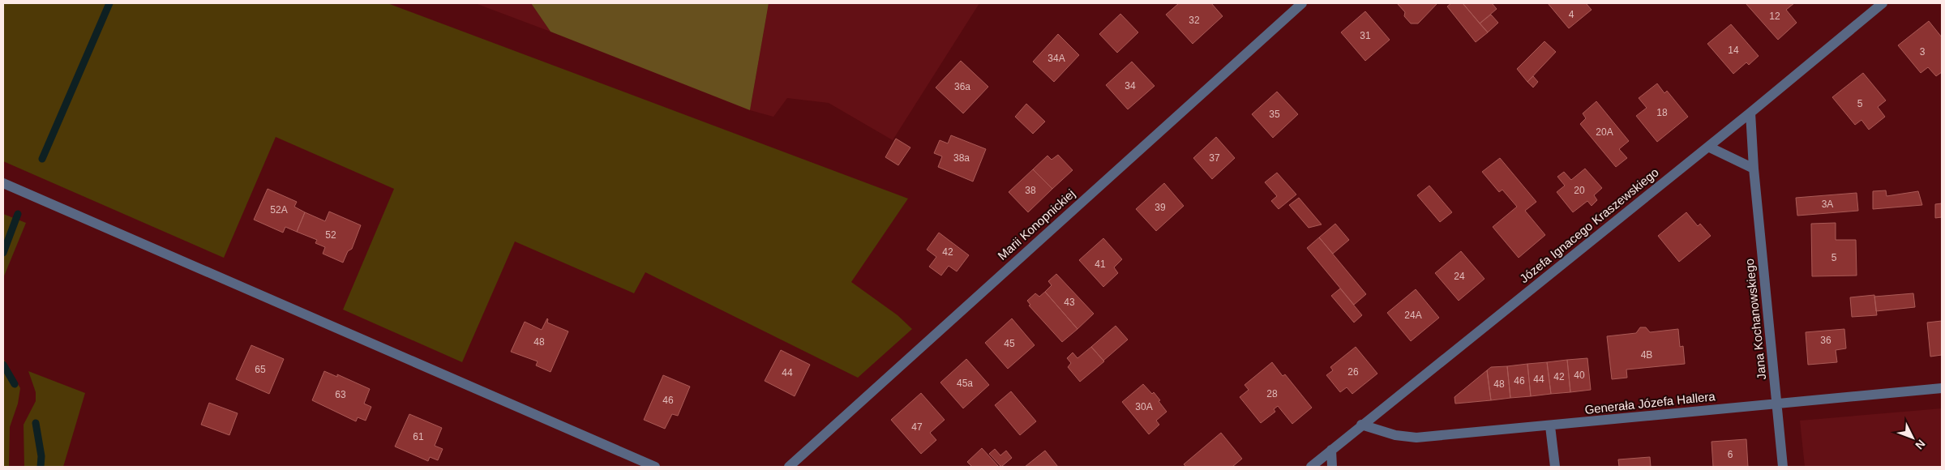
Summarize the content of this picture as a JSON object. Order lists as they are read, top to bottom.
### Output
{
  "streets": {
    "street": [
      "Marii Konopnickiej",
      "Józefa Ignacego Kraszewskiego",
      "Jana Kochanowskiego",
      "Generała Józefa Hallera"
    ]
  },
  "crossings": [
    ["Józefa Ignacego Kraszewskiego", "Jana Kochanowskiego"],
    ["Józefa Ignacego Kraszewskiego", "Generała Józefa Hallera"],
    ["Jana Kochanowskiego", "Generała Józefa Hallera"]
  ],
  "house_numbers": [
    "4",
    "12",
    "32",
    "31",
    "14",
    "3",
    "34A",
    "34",
    "36a",
    "5",
    "18",
    "35",
    "20A",
    "38a",
    "37",
    "38",
    "20",
    "3A",
    "39",
    "52A",
    "52",
    "42",
    "5",
    "41",
    "24",
    "43",
    "24A",
    "36",
    "48",
    "45",
    "4B",
    "65",
    "26",
    "44",
    "40",
    "42",
    "44",
    "46",
    "45a",
    "48",
    "28",
    "63",
    "46",
    "30A",
    "47",
    "61",
    "6"
  ],
  "north": "bottom right"
}
